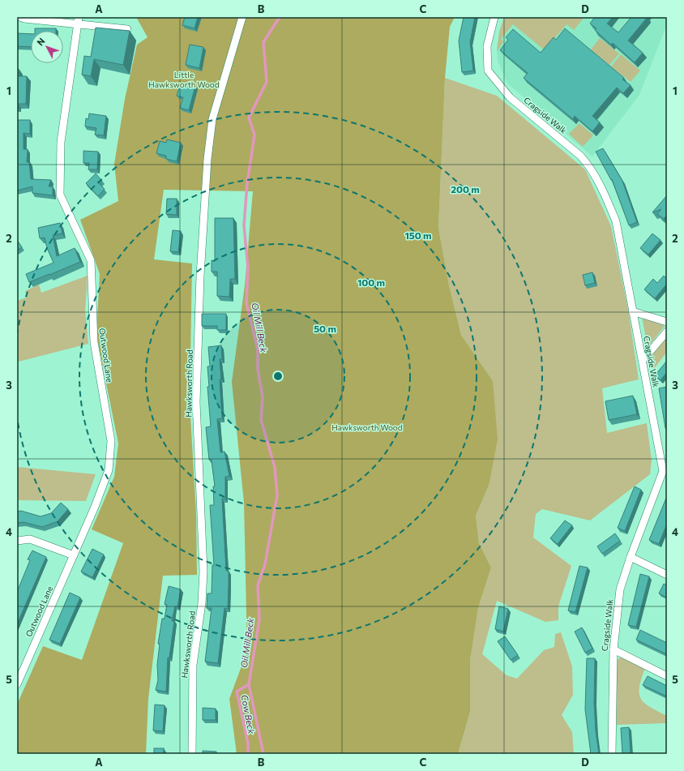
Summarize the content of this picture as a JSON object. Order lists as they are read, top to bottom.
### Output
{
  "streets": {
    "street": ["Cragside Walk", "Outwood Lane", "Hawksworth Road"]
  },
  "water": ["Oil Mill Beck", "Cow Beck"],
  "parks": ["Little Hawksworth Wood", "Hawksworth Wood"],
  "north": "top left",
  "grid": {
    "columns": [
      "A",
      "B",
      "C",
      "D"
    ],
    "rows": [
      "1",
      "2",
      "3",
      "4",
      "5"
    ]
  },
  "rings": [
    "200 m",
    "150 m",
    "100 m",
    "50 m"
  ]
}
